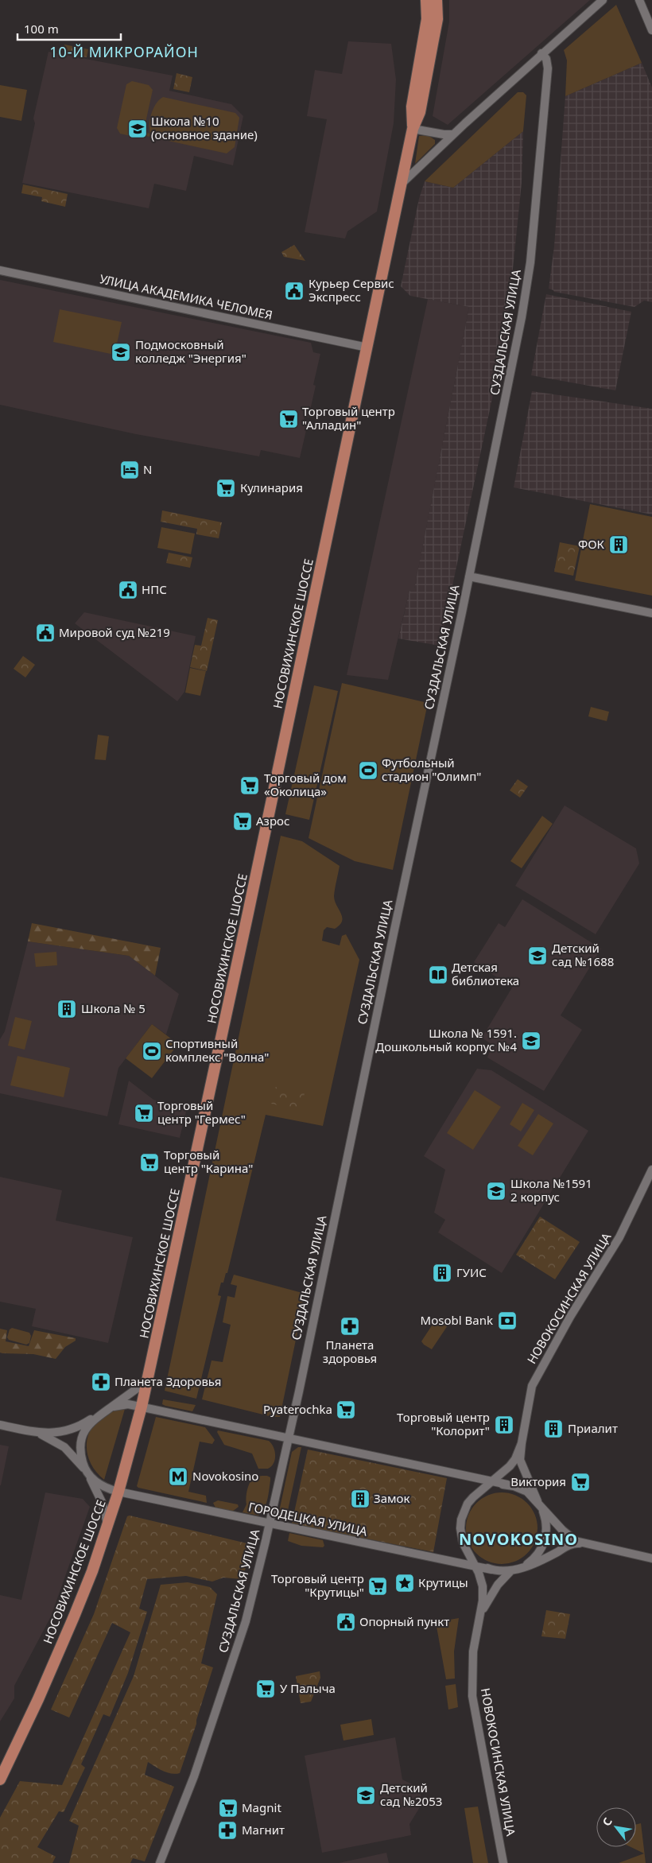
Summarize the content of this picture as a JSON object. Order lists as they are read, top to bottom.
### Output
{
  "streets": {
    "main road": ["НОСОВИХИНСКОЕ ШОССЕ"],
    "street": [
      "УЛИЦА АКАДЕМИКА ЧЕЛОМЕЯ",
      "СУЗДАЛЬСКАЯ УЛИЦА",
      "НОВОКОСИНСКАЯ УЛИЦА",
      "ГОРОДЕЦКАЯ УЛИЦА"
    ]
  },
  "crossings": [
    ["УЛИЦА АКАДЕМИКА ЧЕЛОМЕЯ", "НОСОВИХИНСКОЕ ШОССЕ"],
    ["СУЗДАЛЬСКАЯ УЛИЦА", "ГОРОДЕЦКАЯ УЛИЦА"],
    ["НОСОВИХИНСКОЕ ШОССЕ", "ГОРОДЕЦКАЯ УЛИЦА"],
    ["НОВОКОСИНСКАЯ УЛИЦА", "ГОРОДЕЦКАЯ УЛИЦА"]
  ],
  "districts": ["10-Й МИКРОРАЙОН", "NOVOKOSINO"],
  "places": {
    "school or university": [
      "Школа №10 (основное здание)",
      "Подмосковный колледж \"Энергия\"",
      "Детский сад №1688",
      "Школа № 1591. Дошкольный корпус №4",
      "Школа №1591 2 корпус",
      "Детский сад №2053"
    ],
    "public building": [
      "Курьер Сервис Экспресс",
      "НПС",
      "Мировой суд №219",
      "Опорный пункт"
    ],
    "supermarket": [
      "Торговый центр \"Алладин\"",
      "Кулинария",
      "Торговый дом «Околица»",
      "Азрос",
      "Торговый центр \"Гермес\"",
      "Торговый центр \"Карина\"",
      "Pyaterochka",
      "Виктория",
      "Торговый центр \"Крутицы\"",
      "У Палыча",
      "Magnit"
    ],
    "hotel": ["N"],
    "building": [
      "ФОК",
      "Школа № 5",
      "ГУИС",
      "Торговый центр \"Колорит\"",
      "Приалит",
      "Замок"
    ],
    "sports": ["Футбольный стадион \"Олимп\"", "Спортивный комплекс \"Волна\""],
    "library": ["Детская библиотека"],
    "bank": ["Mosobl Bank"],
    "pharmacy": ["Планета здоровья", "Планета Здоровья", "Магнит"],
    "metro station": ["Novokosino"],
    "place": ["Крутицы"]
  },
  "scale_bar": "100 m",
  "north": "top left"
}
